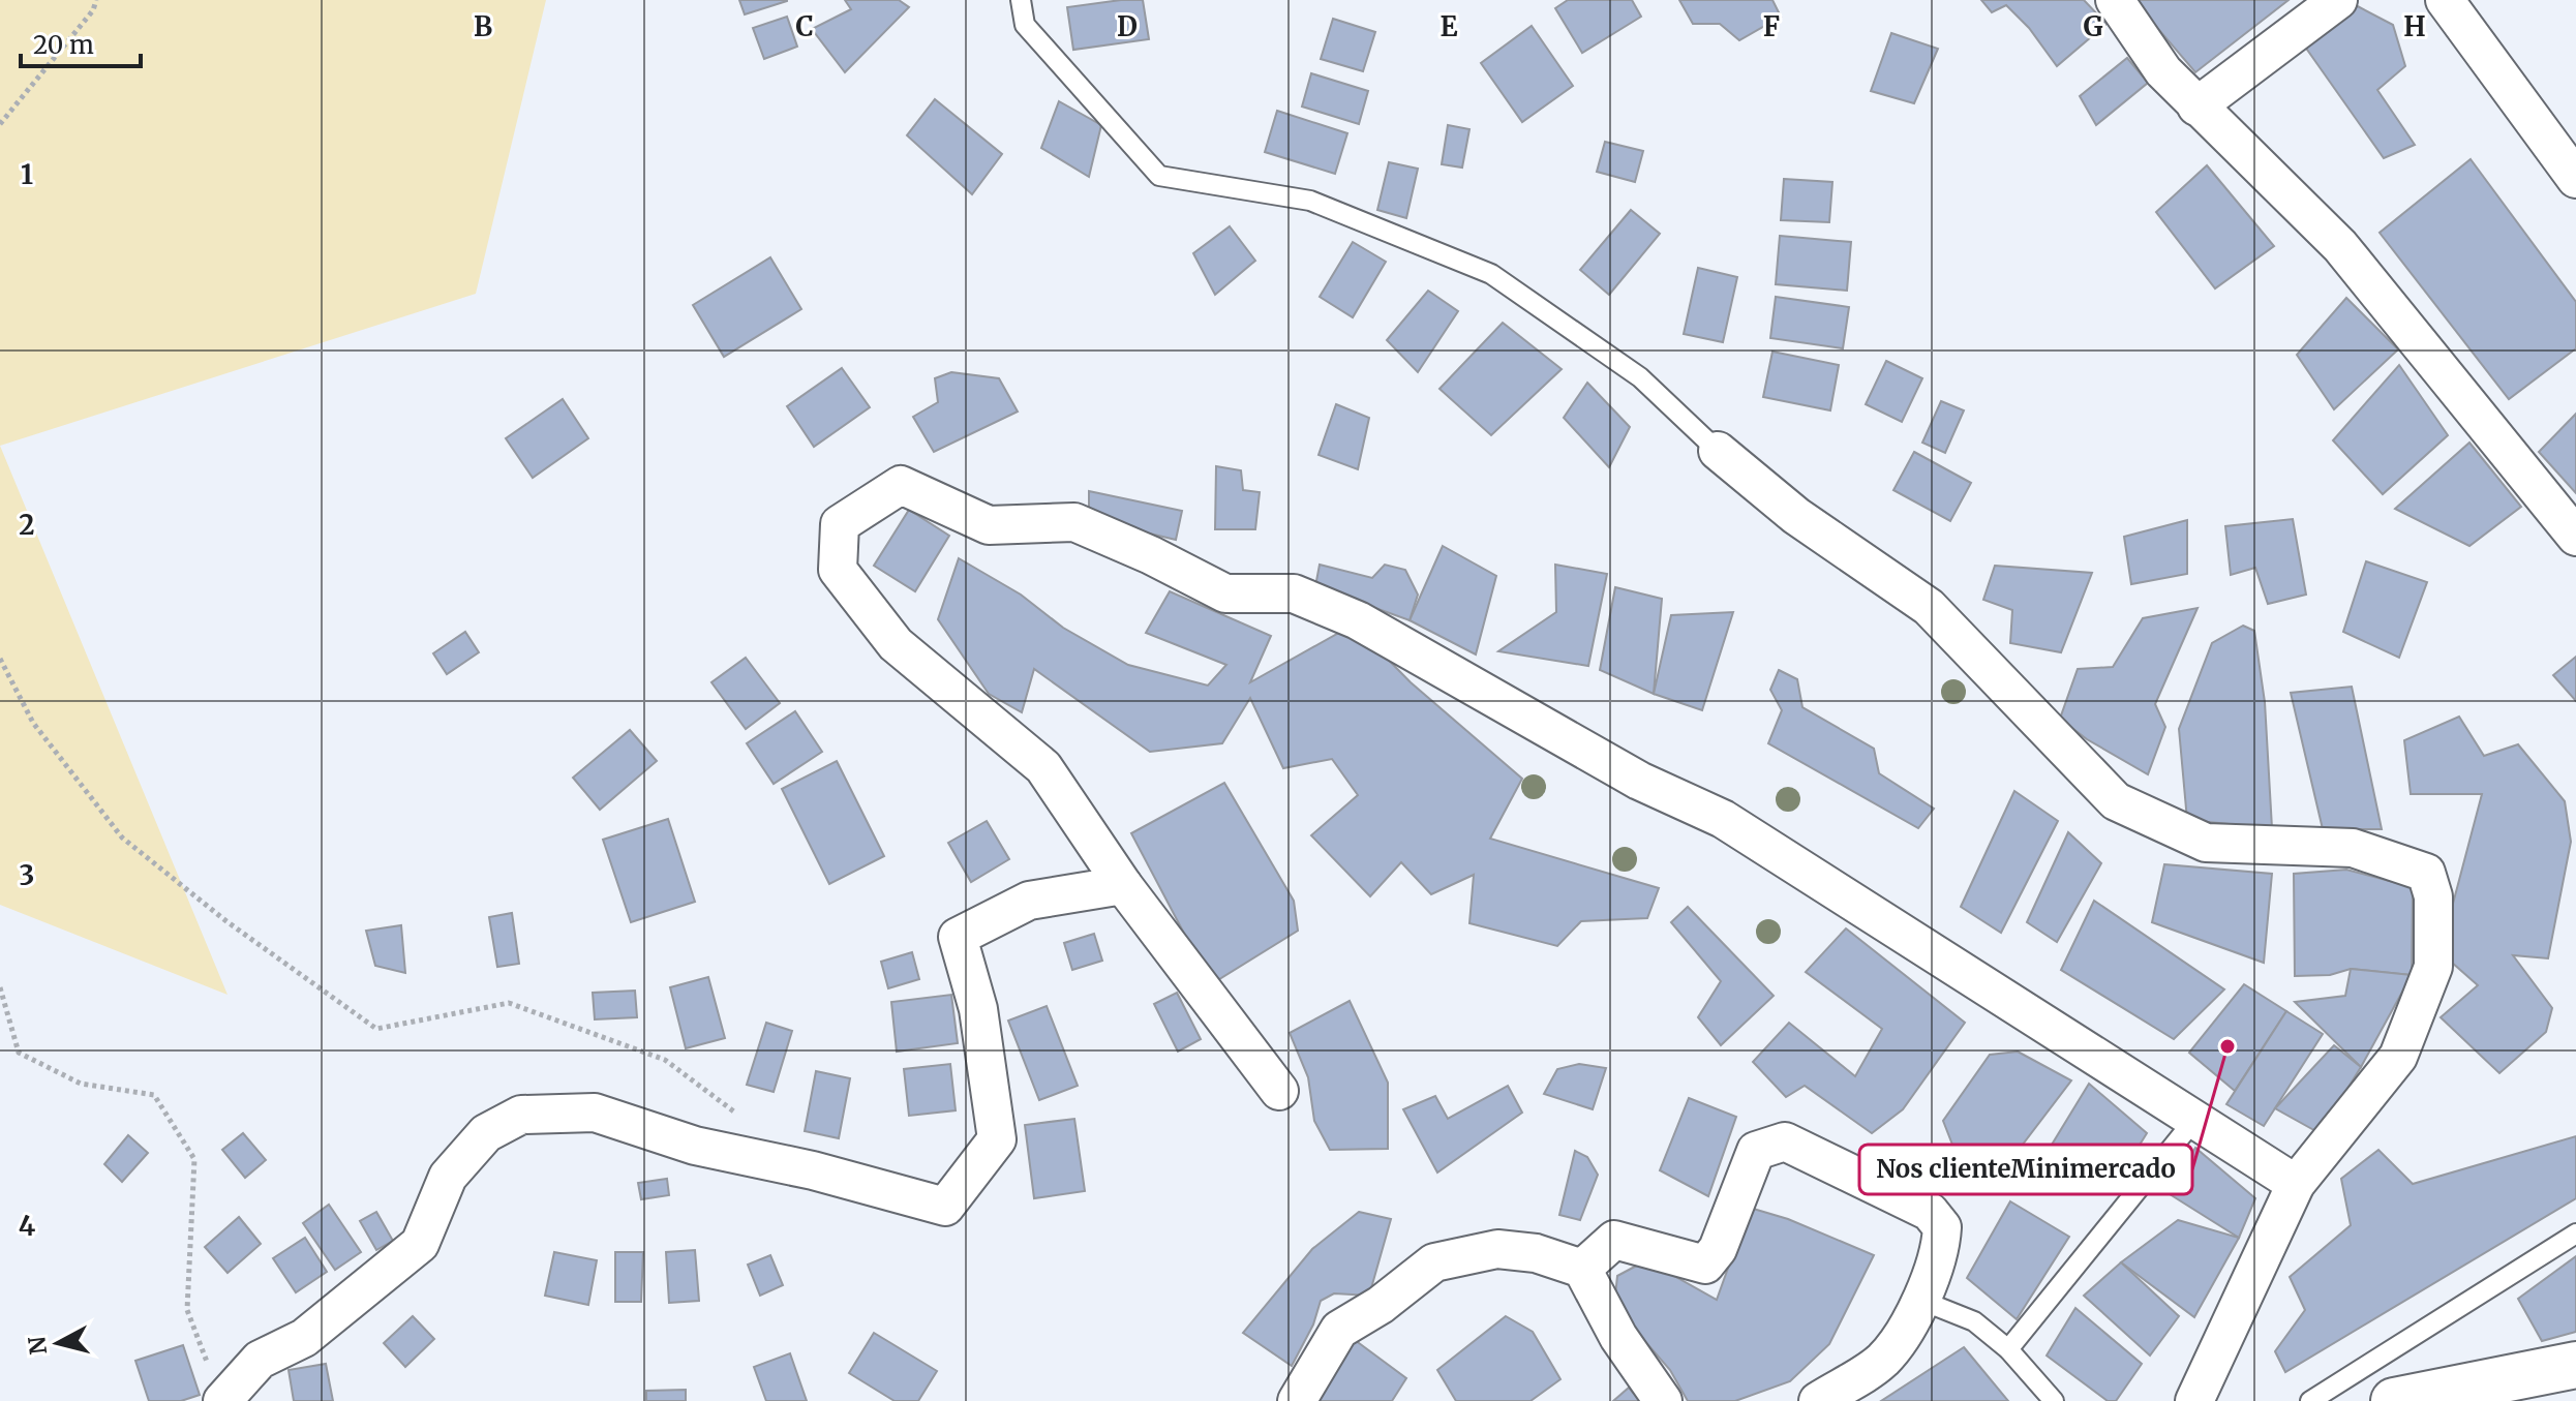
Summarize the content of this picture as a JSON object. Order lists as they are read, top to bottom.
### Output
{
  "places": ["Nos clienteMinimercado"],
  "scale_bar": "20 m",
  "north": "left",
  "grid": {
    "columns": [
      "B",
      "C",
      "D",
      "E",
      "F",
      "G",
      "H"
    ],
    "rows": [
      "1",
      "2",
      "3",
      "4"
    ]
  }
}
